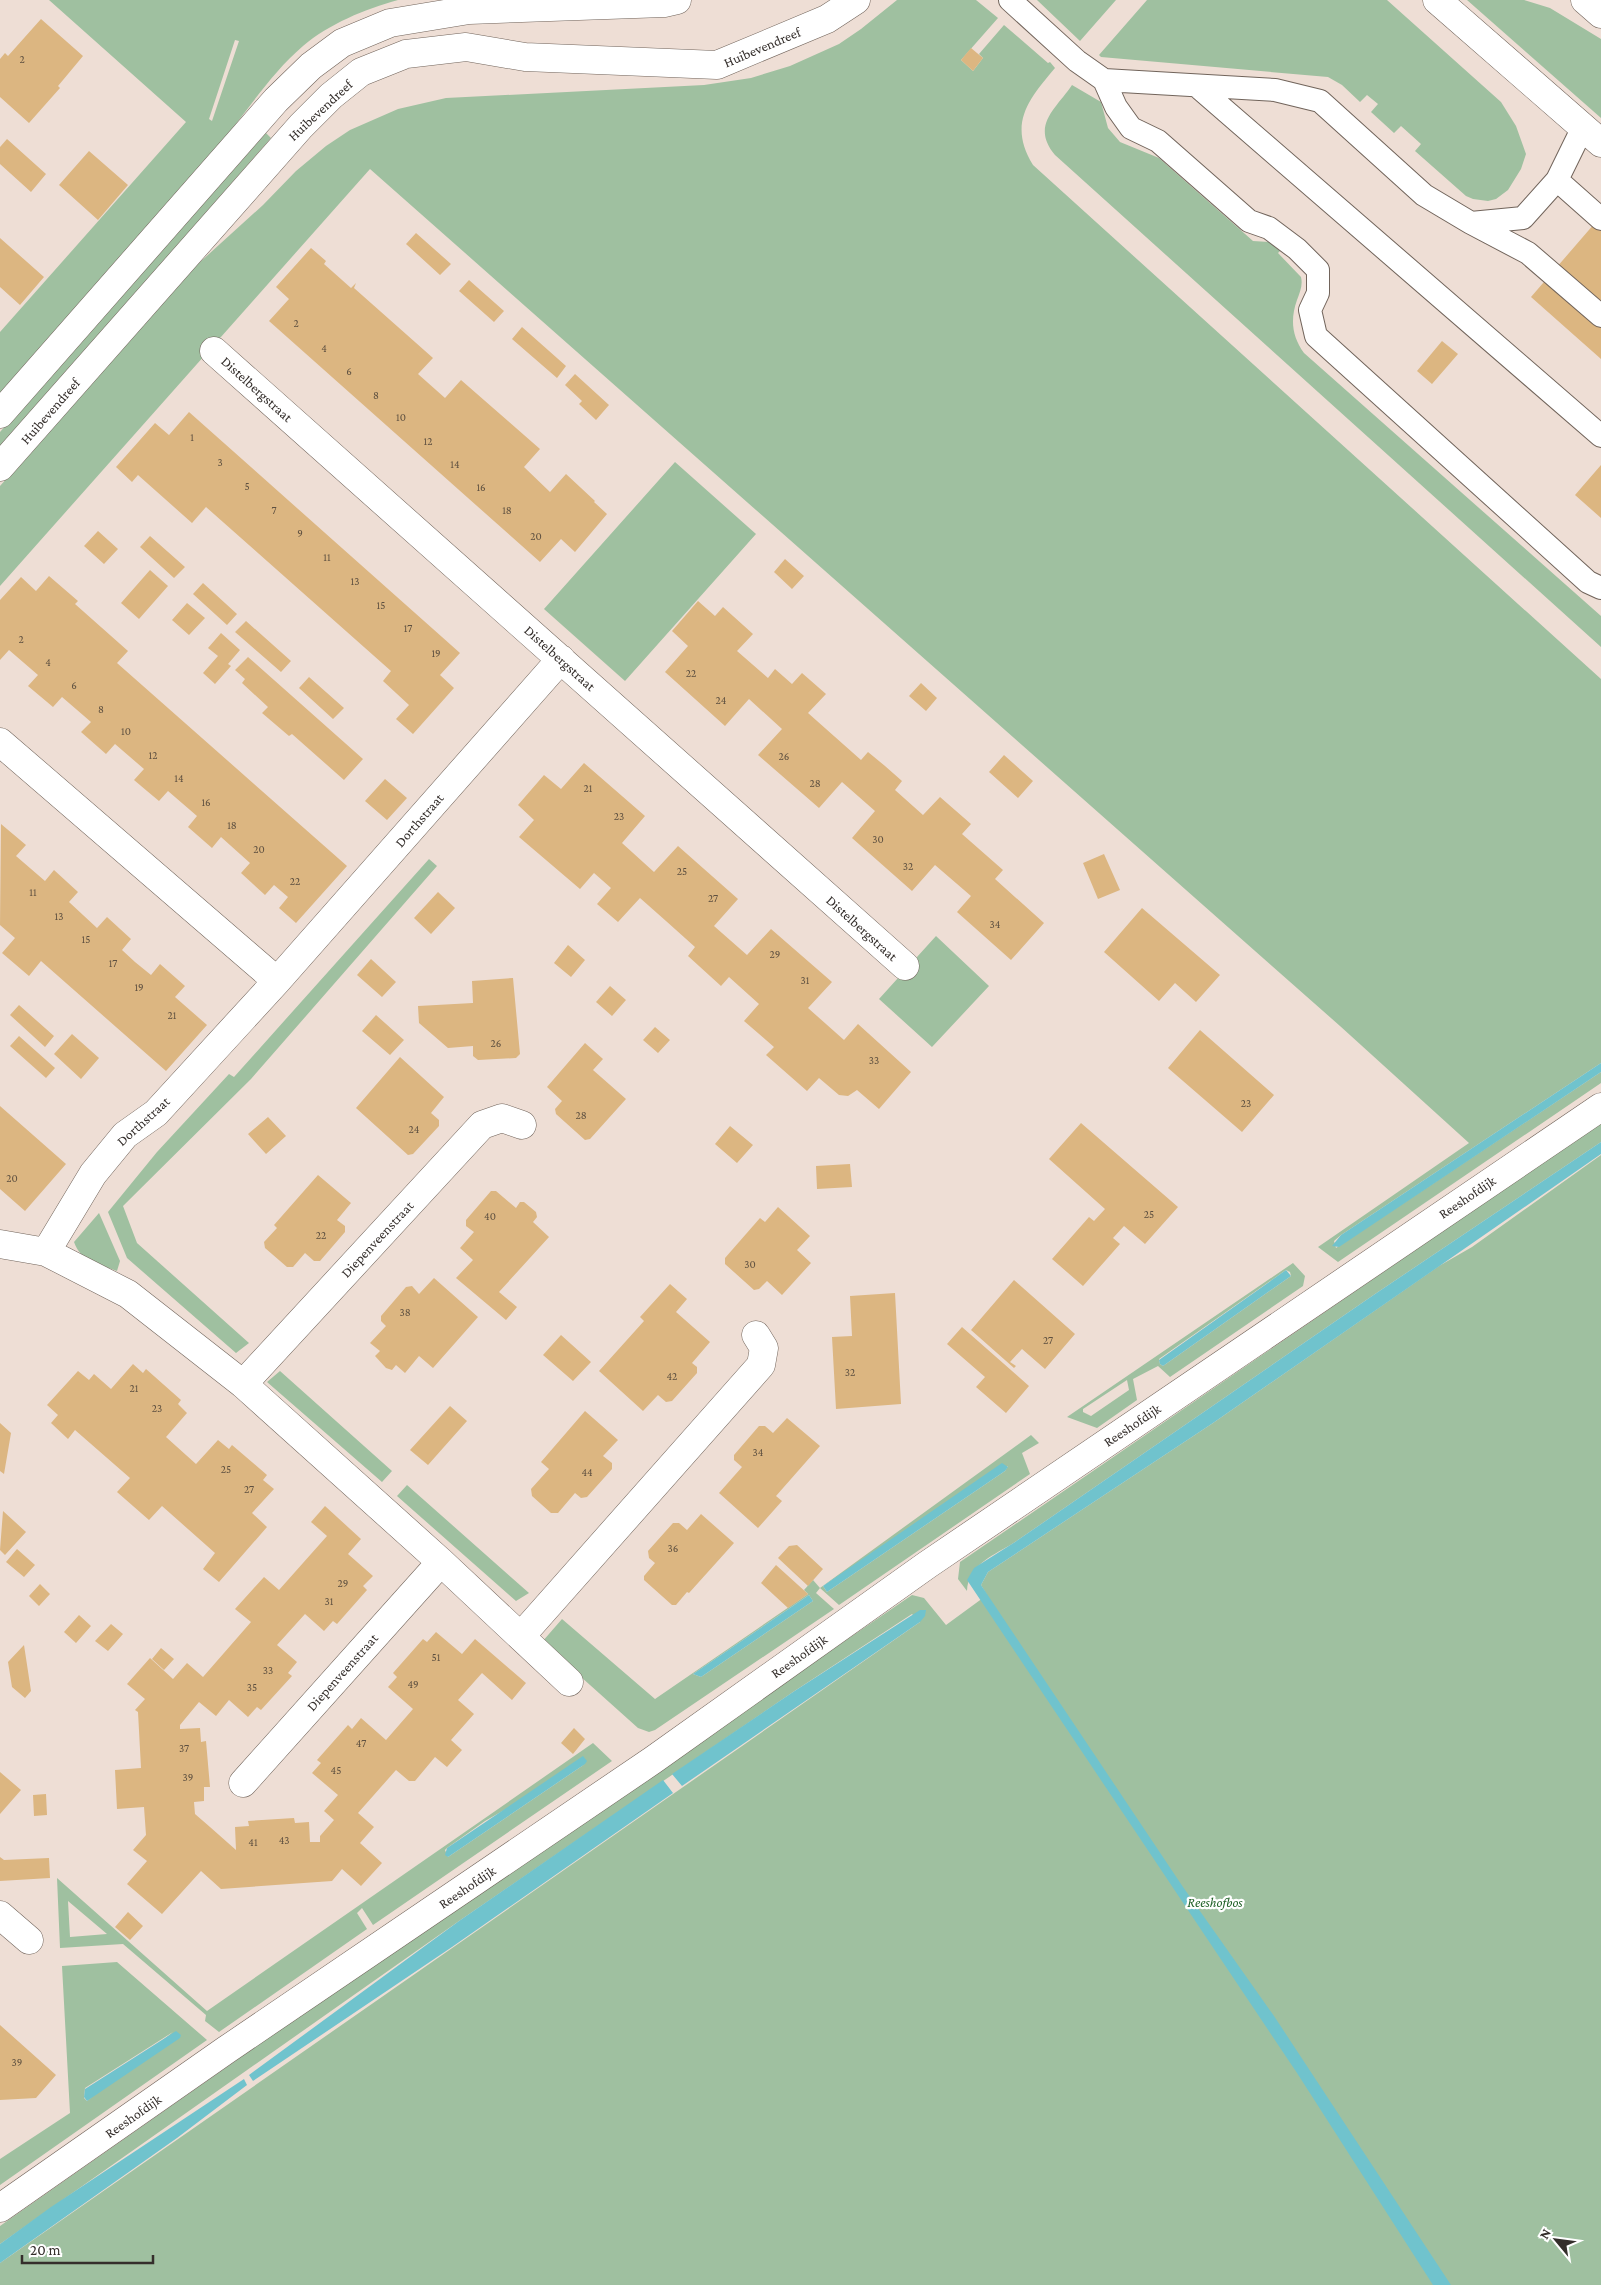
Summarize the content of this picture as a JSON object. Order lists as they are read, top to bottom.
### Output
{
  "streets": {
    "street": [
      "Huibevendreef",
      "Distelbergstraat",
      "Dorthstraat",
      "Reeshofdijk",
      "Diepenveenstraat"
    ]
  },
  "crossings": [
    ["Distelbergstraat", "Dorthstraat"]
  ],
  "parks": ["Reeshofbos"],
  "house_numbers": [
    "2",
    "2",
    "4",
    "6",
    "8",
    "10",
    "1",
    "12",
    "3",
    "14",
    "5",
    "16",
    "7",
    "18",
    "9",
    "20",
    "11",
    "13",
    "15",
    "17",
    "2",
    "19",
    "4",
    "22",
    "6",
    "24",
    "8",
    "10",
    "12",
    "26",
    "14",
    "28",
    "21",
    "16",
    "23",
    "18",
    "30",
    "20",
    "32",
    "25",
    "22",
    "11",
    "27",
    "13",
    "34",
    "15",
    "29",
    "17",
    "31",
    "19",
    "21",
    "26",
    "33",
    "23",
    "28",
    "24",
    "20",
    "25",
    "40",
    "22",
    "30",
    "38",
    "27",
    "32",
    "42",
    "21",
    "23",
    "34",
    "25",
    "44",
    "27",
    "36",
    "29",
    "31",
    "51",
    "33",
    "49",
    "35",
    "47",
    "37",
    "45",
    "39",
    "43",
    "41",
    "39"
  ],
  "scale_bar": "20 m",
  "north": "top left"
}
